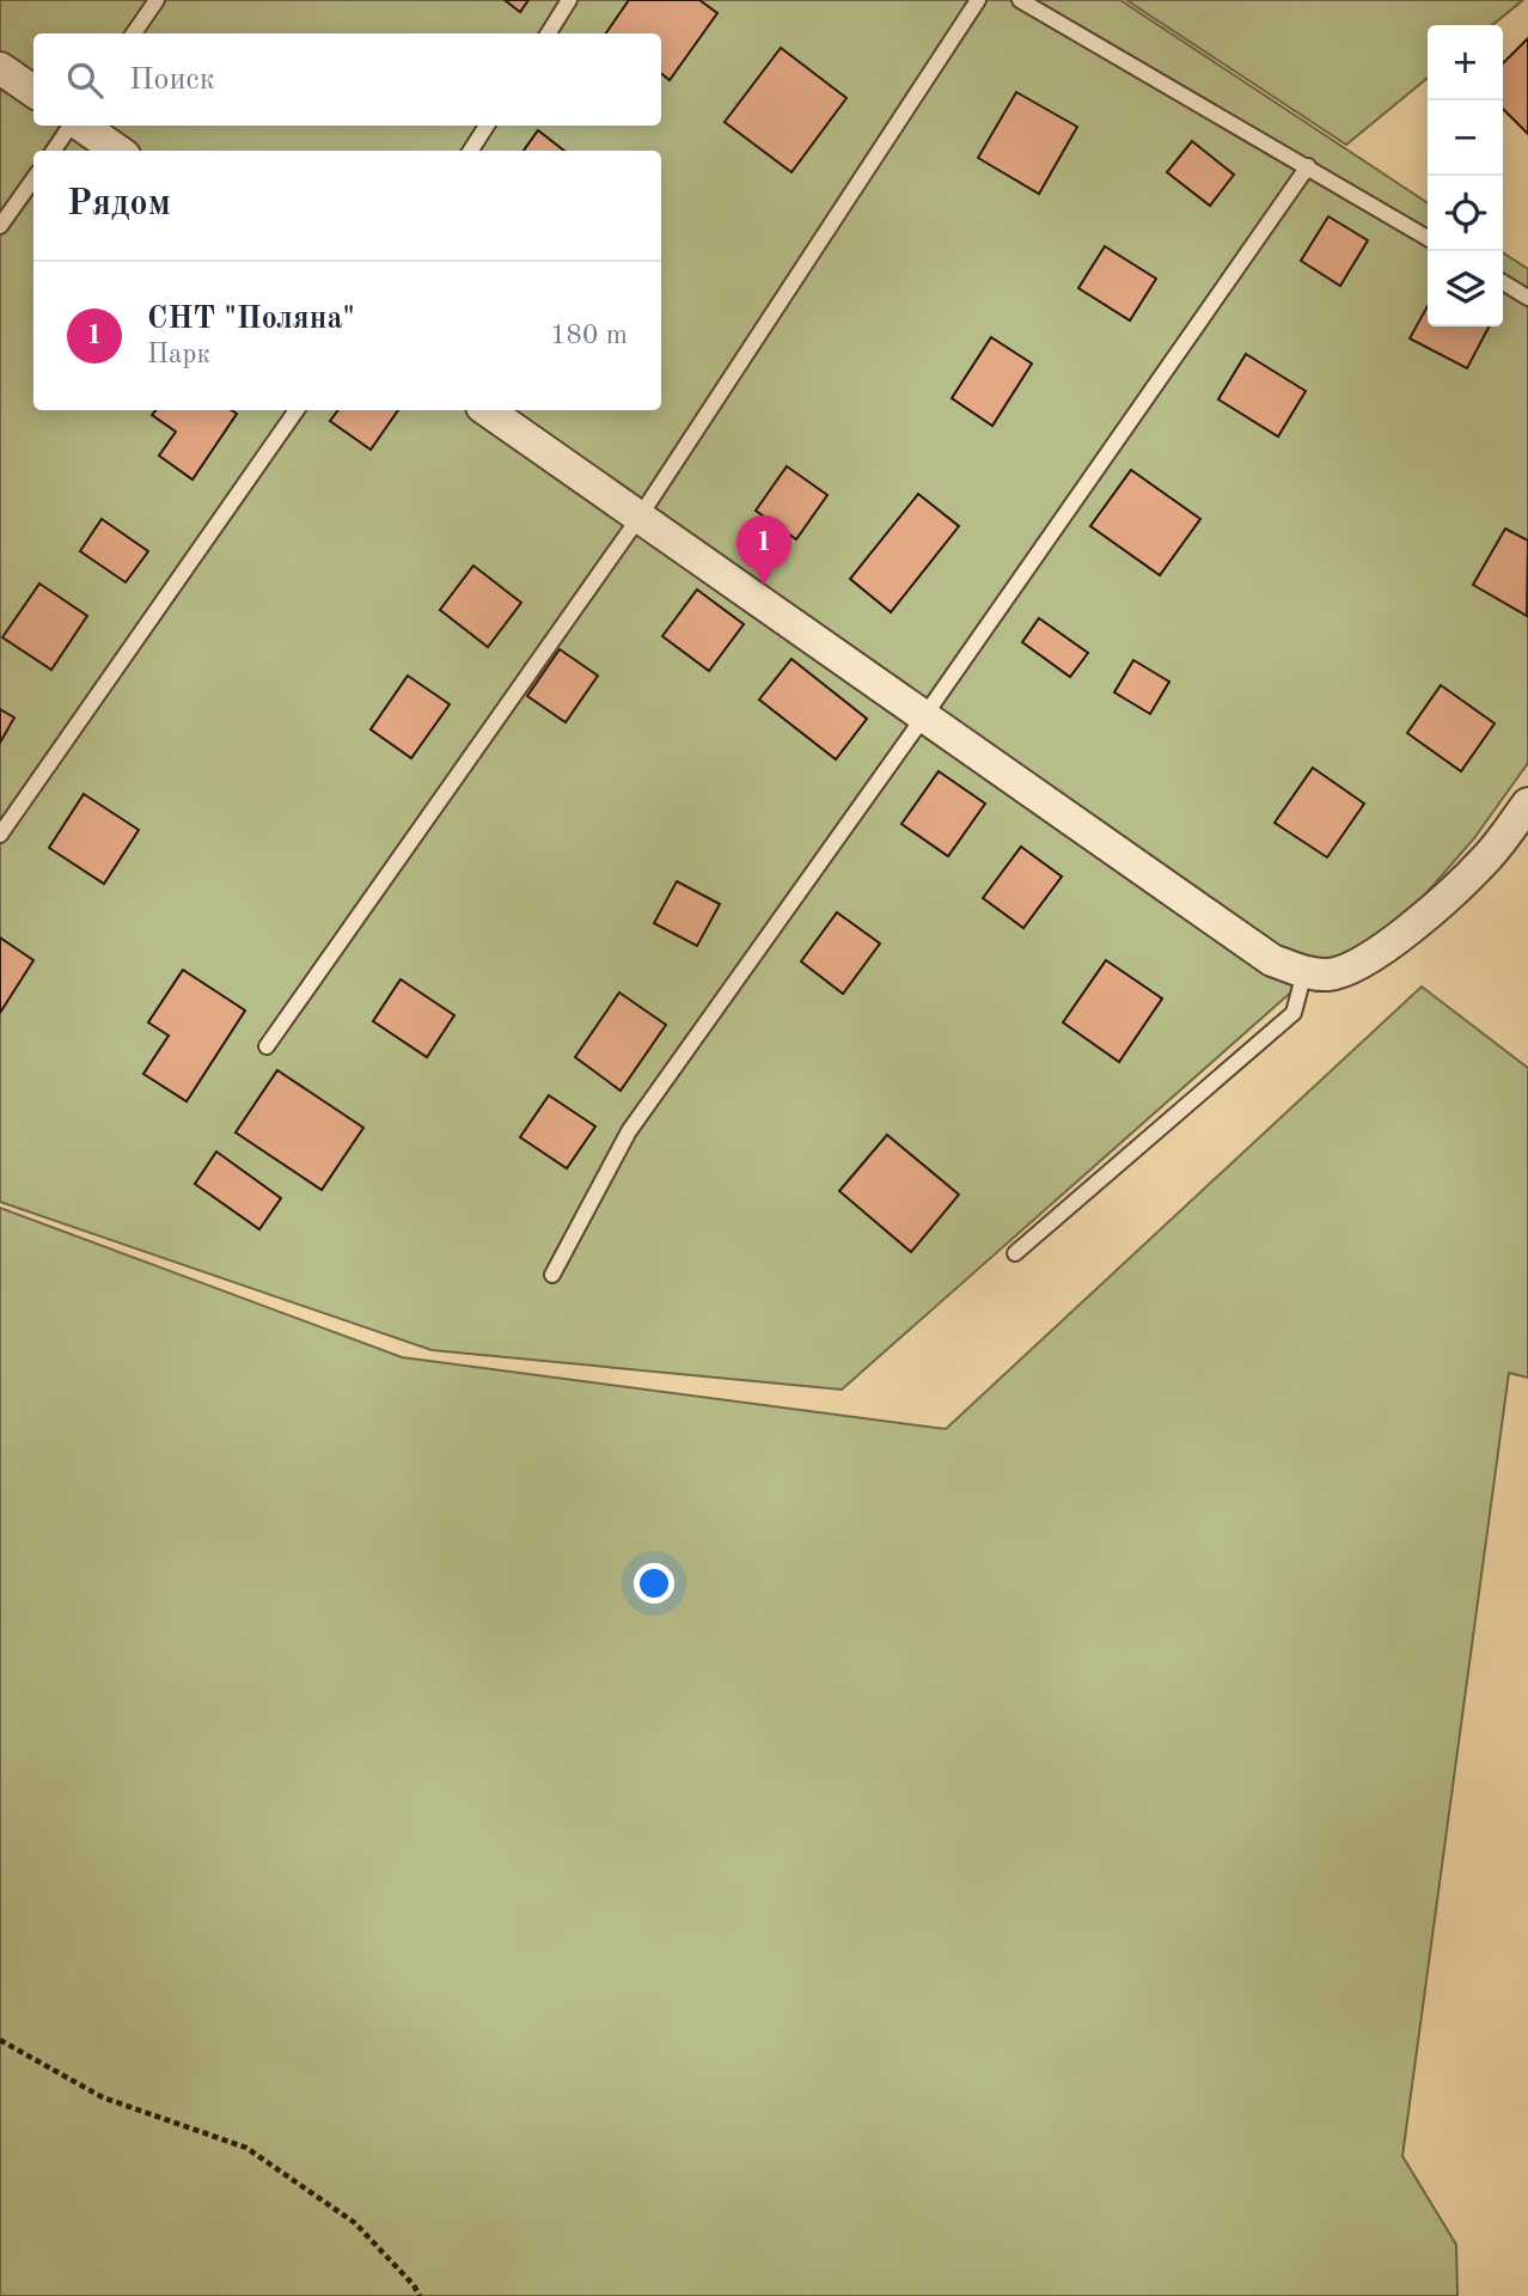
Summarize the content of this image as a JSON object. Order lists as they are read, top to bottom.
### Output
{
  "page": {
    "map_buttons": ["+", "−"],
    "search": "Поиск",
    "heading": "Рядом",
    "list": [
      {
        "mark": "1",
        "name": "СНТ \"Поляна\"",
        "note": "Парк",
        "value": "180 m"
      }
    ],
    "pins": "1"
  }
}
